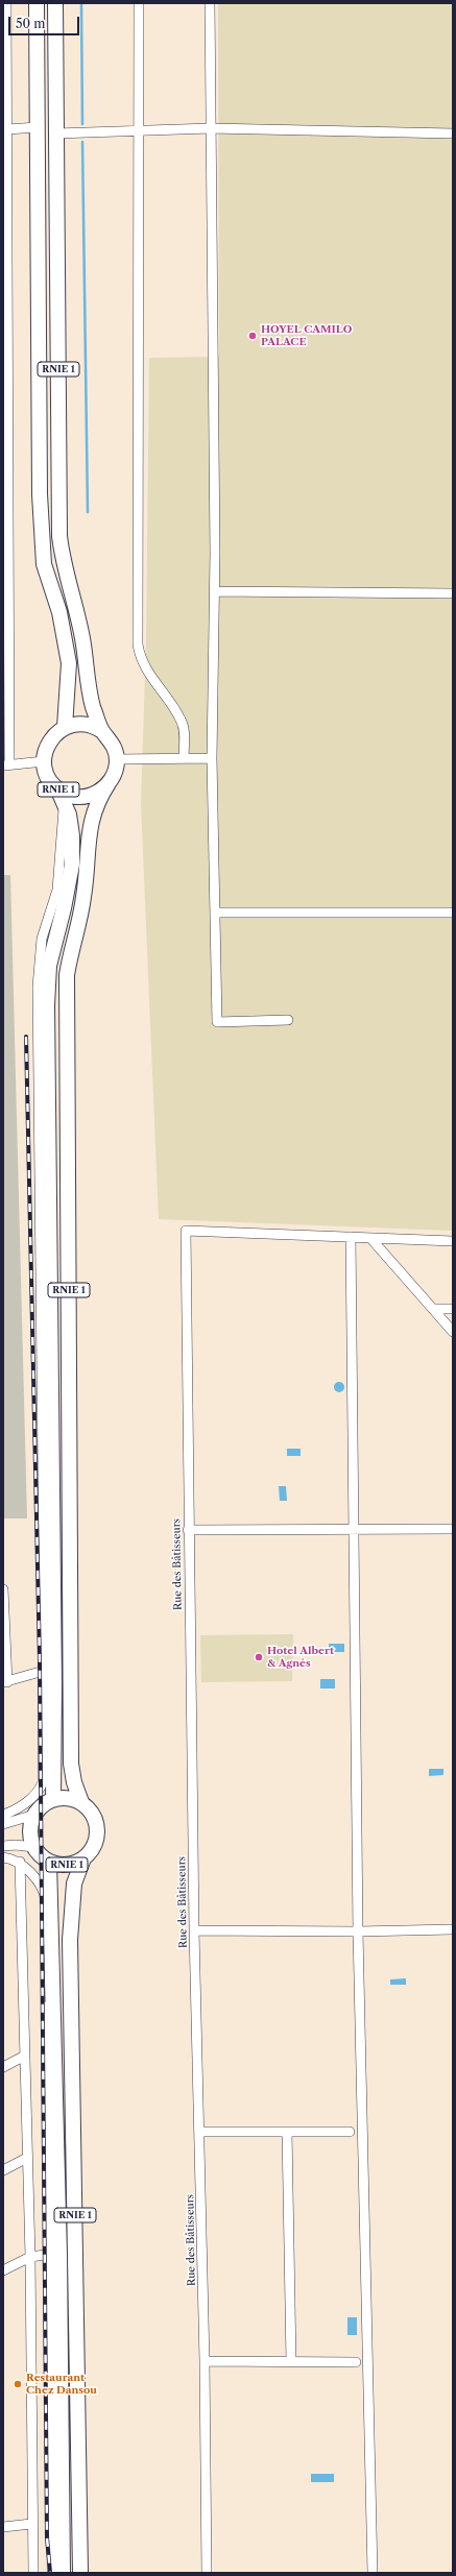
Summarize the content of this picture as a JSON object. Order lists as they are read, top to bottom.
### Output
{
  "streets": {
    "highway": ["RNIE 1"],
    "street": ["Rue des Bâtisseurs"]
  },
  "places": ["HOYEL CAMILO PALACE", "Hotel Albert & Agnès", "Restaurant Chez Dansou"],
  "scale_bar": "50 m"
}
